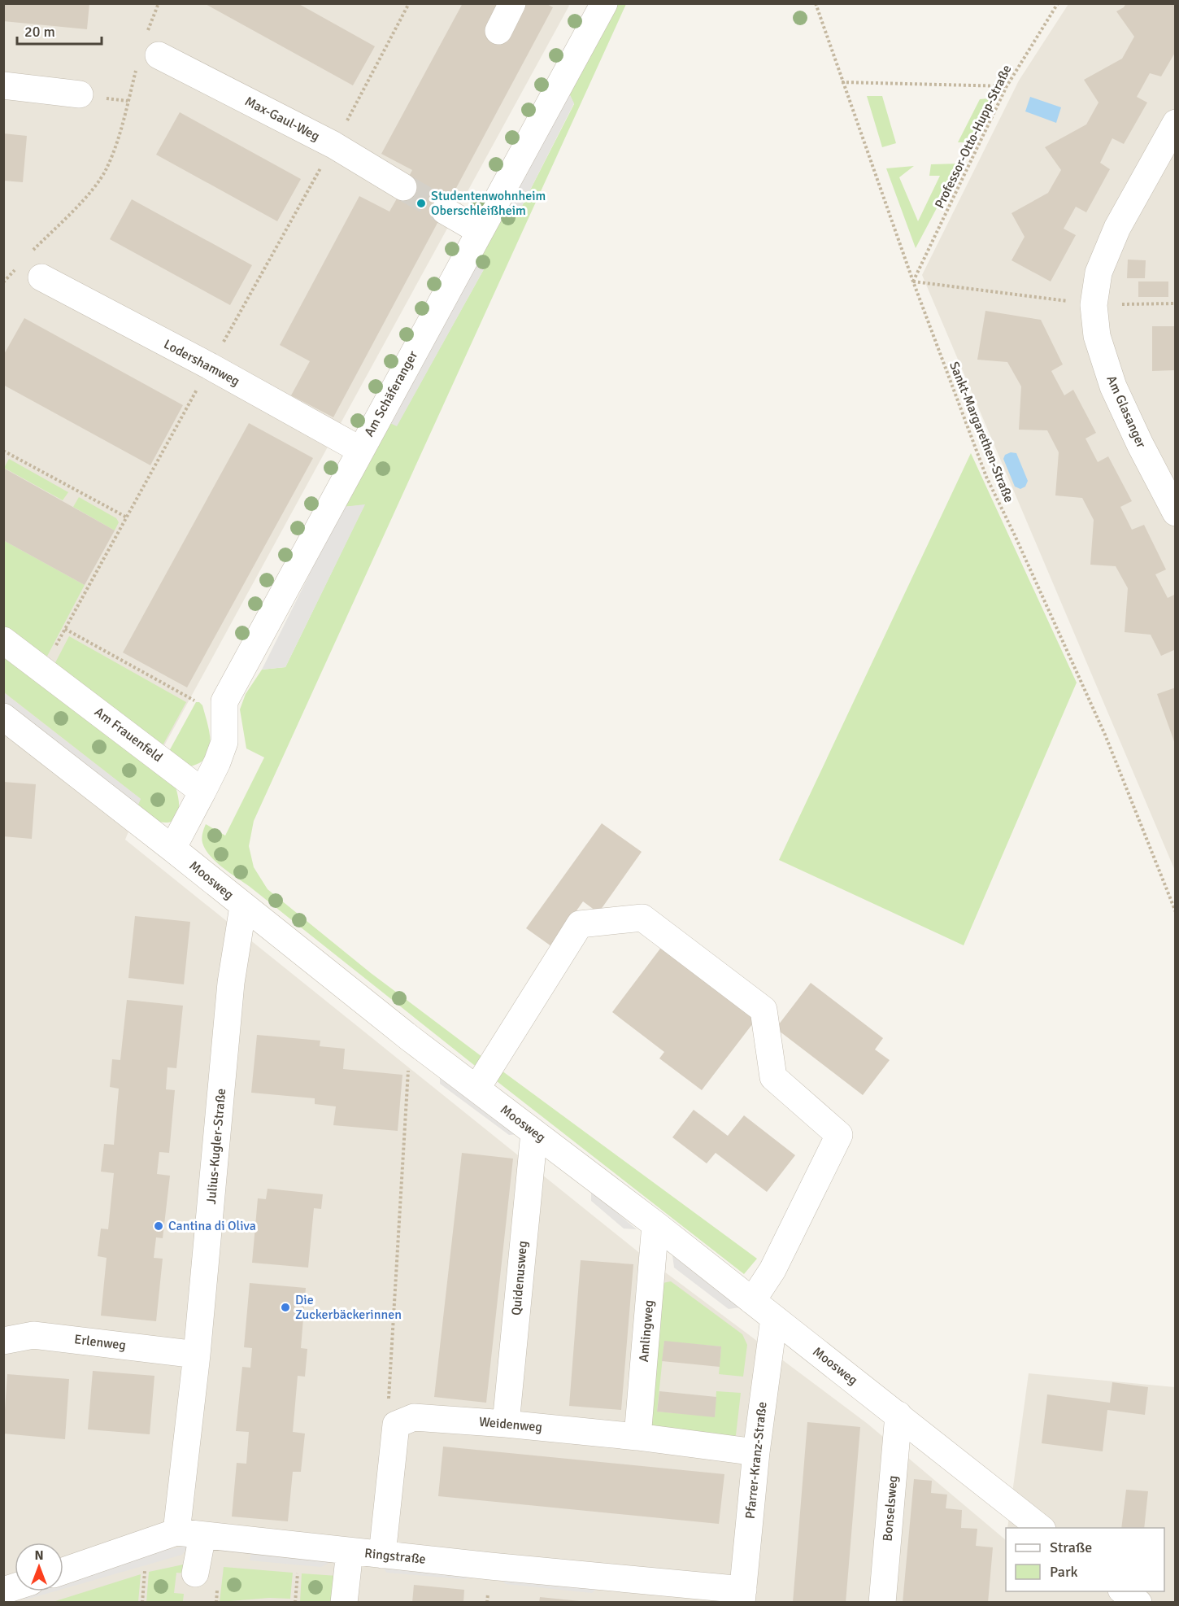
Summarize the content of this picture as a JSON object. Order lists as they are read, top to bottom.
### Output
{
  "streets": {
    "street": [
      "Max-Gaul-Weg",
      "Lodershamweg",
      "Am Schäferanger",
      "Am Glasanger",
      "Am Frauenfeld",
      "Moosweg",
      "Julius-Kugler-Straße",
      "Quidenusweg",
      "Amlingweg",
      "Erlenweg",
      "Weidenweg",
      "Pfarrer-Kranz-Straße",
      "Bonselsweg",
      "Ringstraße"
    ],
    "path": ["Professor-Otto-Hupp-Straße", "Sankt-Margarethen-Straße"]
  },
  "crossings": [
    ["Professor-Otto-Hupp-Straße", "Sankt-Margarethen-Straße"],
    ["Lodershamweg", "Am Schäferanger"],
    ["Am Schäferanger", "Am Frauenfeld"],
    ["Moosweg", "Julius-Kugler-Straße"],
    ["Moosweg", "Quidenusweg"],
    ["Moosweg", "Amlingweg"],
    ["Moosweg", "Pfarrer-Kranz-Straße"],
    ["Moosweg", "Bonselsweg"],
    ["Julius-Kugler-Straße", "Erlenweg"],
    ["Julius-Kugler-Straße", "Ringstraße"],
    ["Quidenusweg", "Weidenweg"],
    ["Amlingweg", "Weidenweg"],
    ["Weidenweg", "Pfarrer-Kranz-Straße"],
    ["Pfarrer-Kranz-Straße", "Ringstraße"]
  ],
  "places": ["Studentenwohnheim Oberschleißheim", "Cantina di Oliva", "Die Zuckerbäckerinnen"],
  "legend": ["Straße", "Park"],
  "scale_bar": "20 m",
  "north": "top"
}
